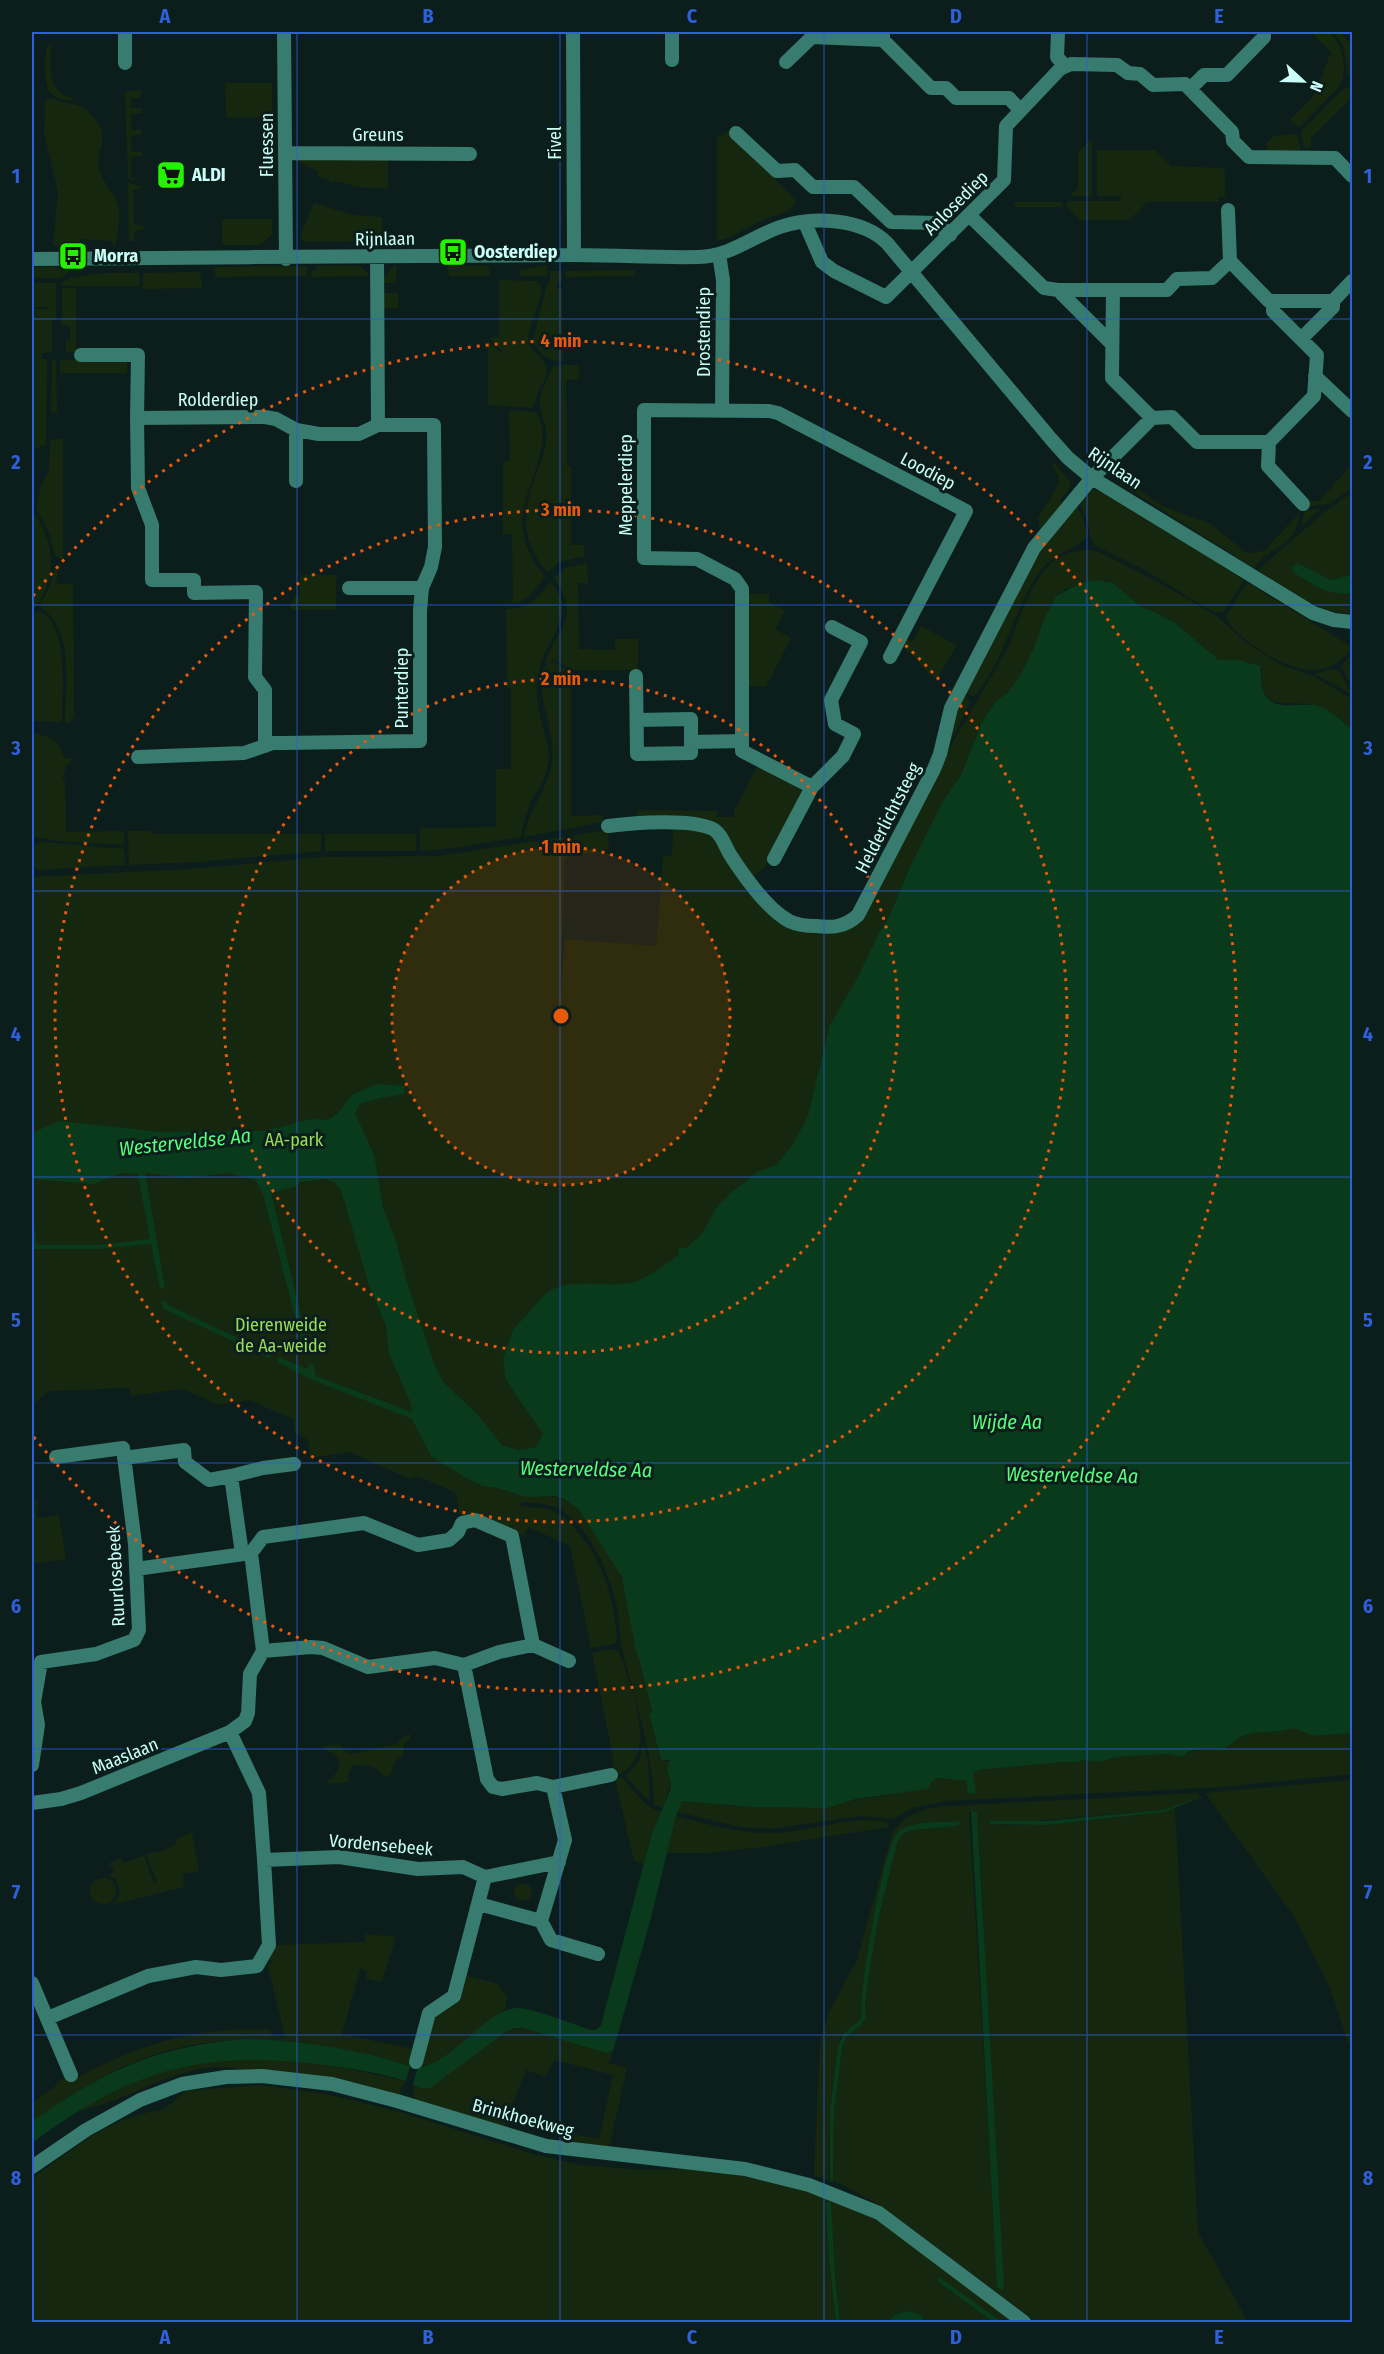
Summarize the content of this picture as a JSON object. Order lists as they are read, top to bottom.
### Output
{
  "streets": {
    "street": [
      "Greuns",
      "Fivel",
      "Fluessen",
      "Anlosediep",
      "Rijnlaan",
      "Drostendiep",
      "Rolderdiep",
      "Loodiep",
      "Meppelerdiep",
      "Punterdiep",
      "Helderlichtsteeg",
      "Ruurlosebeek",
      "Maaslaan",
      "Vordensebeek",
      "Brinkhoekweg"
    ]
  },
  "crossings": [
    ["Greuns", "Fluessen"],
    ["Fivel", "Rijnlaan"],
    ["Fluessen", "Rijnlaan"],
    ["Anlosediep", "Rijnlaan"],
    ["Rijnlaan", "Drostendiep"],
    ["Rijnlaan", "Helderlichtsteeg"],
    ["Drostendiep", "Loodiep"],
    ["Drostendiep", "Meppelerdiep"],
    ["Rolderdiep", "Punterdiep"],
    ["Loodiep", "Meppelerdiep"]
  ],
  "water": ["Westerveldse Aa", "Wijde Aa"],
  "parks": ["AA-park", "Dierenweide de Aa-weide"],
  "places": {
    "supermarket": ["ALDI"],
    "bus stop": ["Oosterdiep", "Morra"]
  },
  "north": "right",
  "grid": {
    "columns": [
      "A",
      "B",
      "C",
      "D",
      "E"
    ],
    "rows": [
      "1",
      "2",
      "3",
      "4",
      "5",
      "6",
      "7",
      "8"
    ]
  },
  "rings": [
    "4 min",
    "3 min",
    "2 min",
    "1 min"
  ]
}
